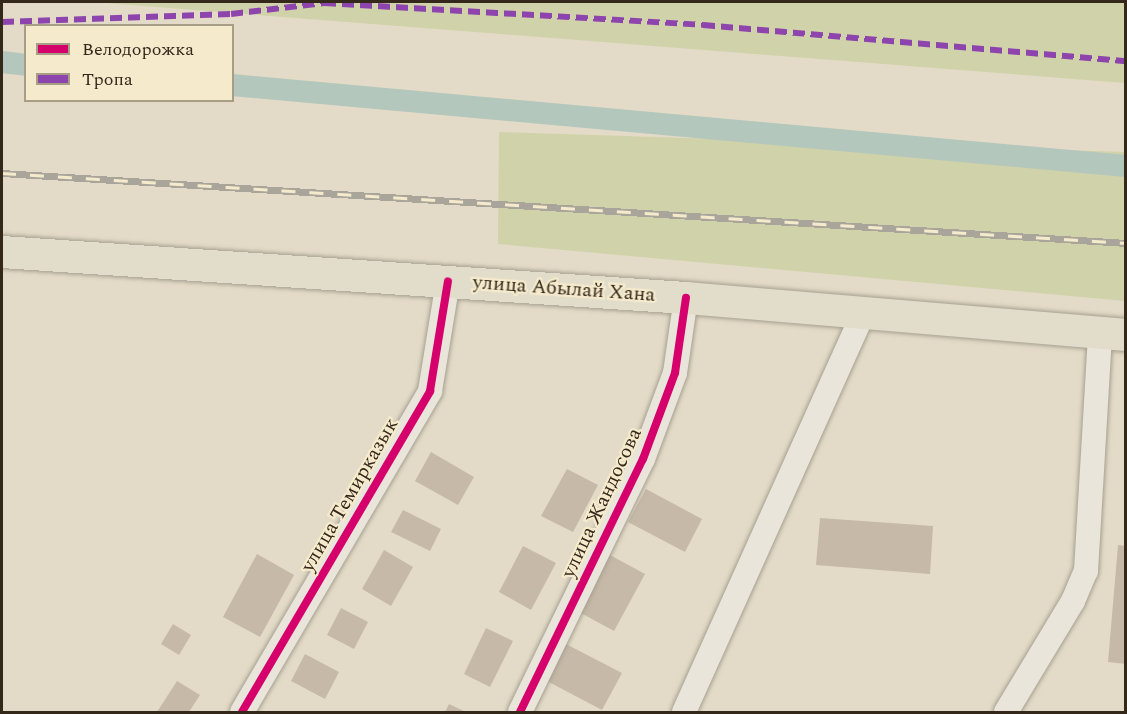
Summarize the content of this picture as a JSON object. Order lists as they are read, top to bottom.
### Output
{
  "streets": {
    "main road": ["улица Абылай Хана"],
    "street": ["улица Темирказык", "улица Жандосова"]
  },
  "crossings": [
    ["улица Абылай Хана", "улица Темирказык"],
    ["улица Абылай Хана", "улица Жандосова"]
  ],
  "legend": ["Велодорожка", "Тропа"]
}
